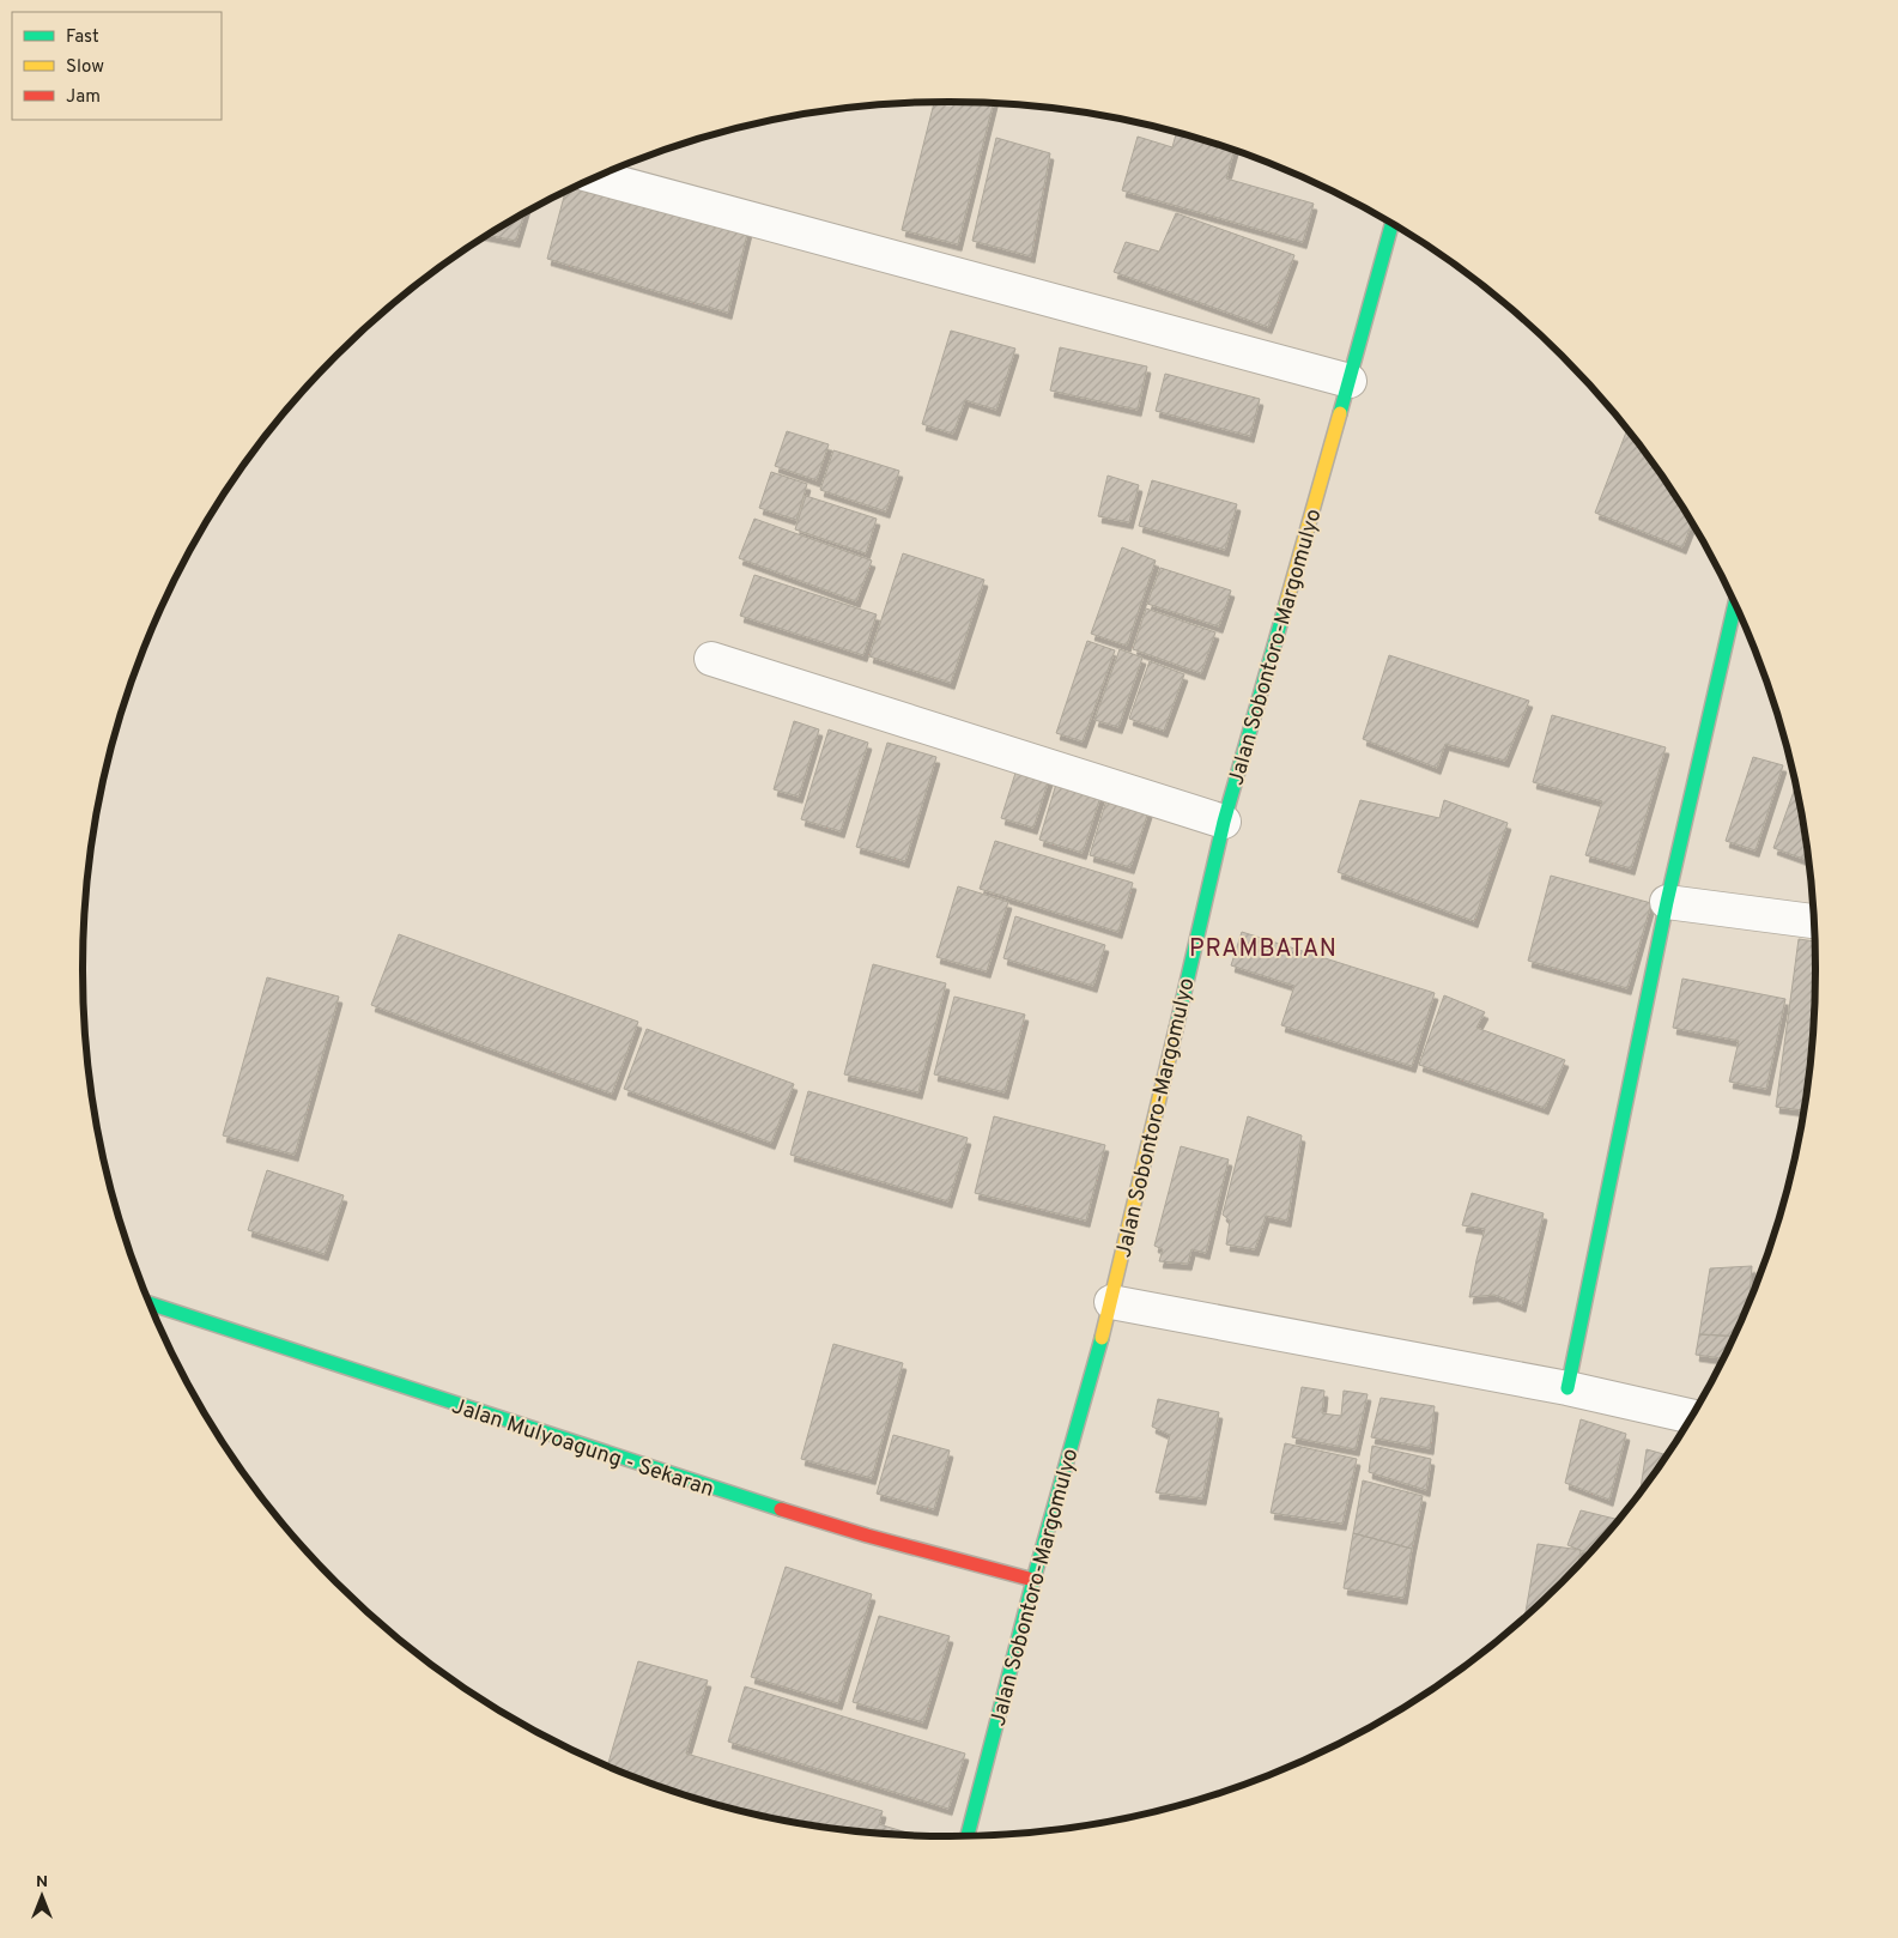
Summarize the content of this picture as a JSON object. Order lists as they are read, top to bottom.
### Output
{
  "streets": {
    "street": ["Jalan Sobontoro-Margomulyo", "Jalan Mulyoagung - Sekaran"]
  },
  "crossings": [
    ["Jalan Sobontoro-Margomulyo", "Jalan Mulyoagung - Sekaran"]
  ],
  "districts": ["PRAMBATAN"],
  "legend": ["Fast", "Slow", "Jam"],
  "north": "top"
}
